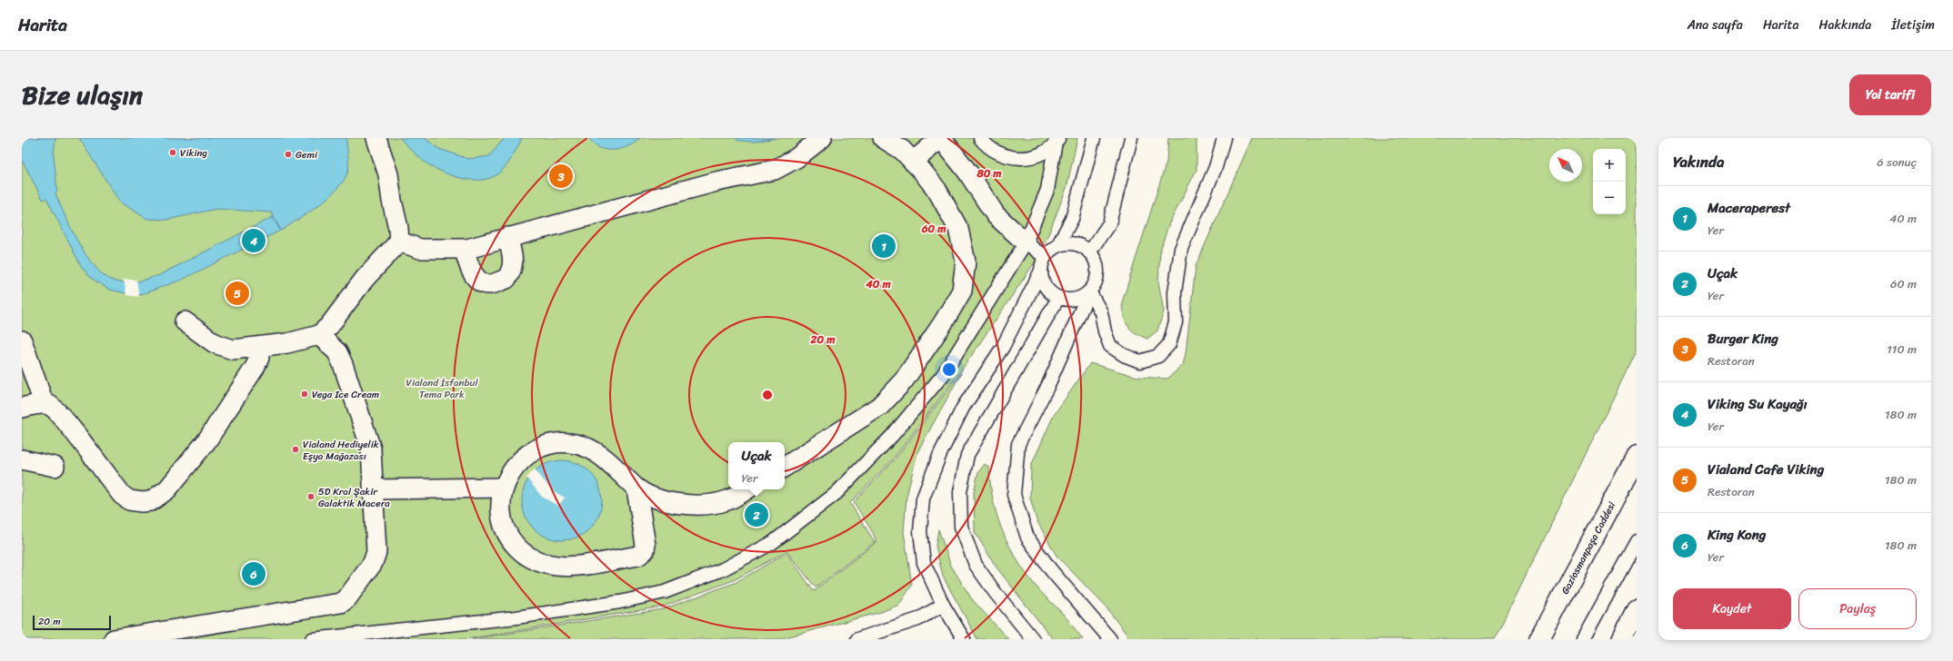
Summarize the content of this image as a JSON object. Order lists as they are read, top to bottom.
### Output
{
  "streets": {
    "main road": ["Gaziosmanpaşa Caddesi"]
  },
  "parks": ["Vialand İsfanbul Tema Park"],
  "places": [
    "Viking",
    "Gemi",
    "Vega Ice Cream",
    "Vialand Hediyelik Eşya Mağazası",
    "5D Kral Şakir Galaktik Macera"
  ],
  "scale_bar": "20 m",
  "north": "top left",
  "page": {
    "header": "Harita",
    "nav": [
      "Ana sayfa",
      "Harita",
      "Hakkında",
      "İletişim"
    ],
    "title": "Bize ulaşın",
    "buttons": [
      "Yol tarifi",
      ["Kaydet", "Paylaş"]
    ],
    "heading": ["Yakında", "6 sonuç"],
    "map_buttons": ["+", "−"],
    "pins": [
      "3",
      "4",
      "1",
      "5",
      "2",
      "6"
    ],
    "list": [
      {
        "mark": "1",
        "name": "Maceraperest",
        "note": "Yer",
        "value": "40 m"
      },
      {
        "mark": "2",
        "name": "Uçak",
        "note": "Yer",
        "value": "60 m"
      },
      {
        "mark": "3",
        "name": "Burger King",
        "note": "Restoran",
        "value": "110 m"
      },
      {
        "mark": "4",
        "name": "Viking Su Kayağı",
        "note": "Yer",
        "value": "180 m"
      },
      {
        "mark": "5",
        "name": "Vialand Cafe Viking",
        "note": "Restoran",
        "value": "180 m"
      },
      {
        "mark": "6",
        "name": "King Kong",
        "note": "Yer",
        "value": "180 m"
      }
    ],
    "popup": ["Uçak", "Yer"],
    "scale": "20 m"
  },
  "rings": [
    "80 m",
    "60 m",
    "40 m",
    "20 m"
  ]
}
